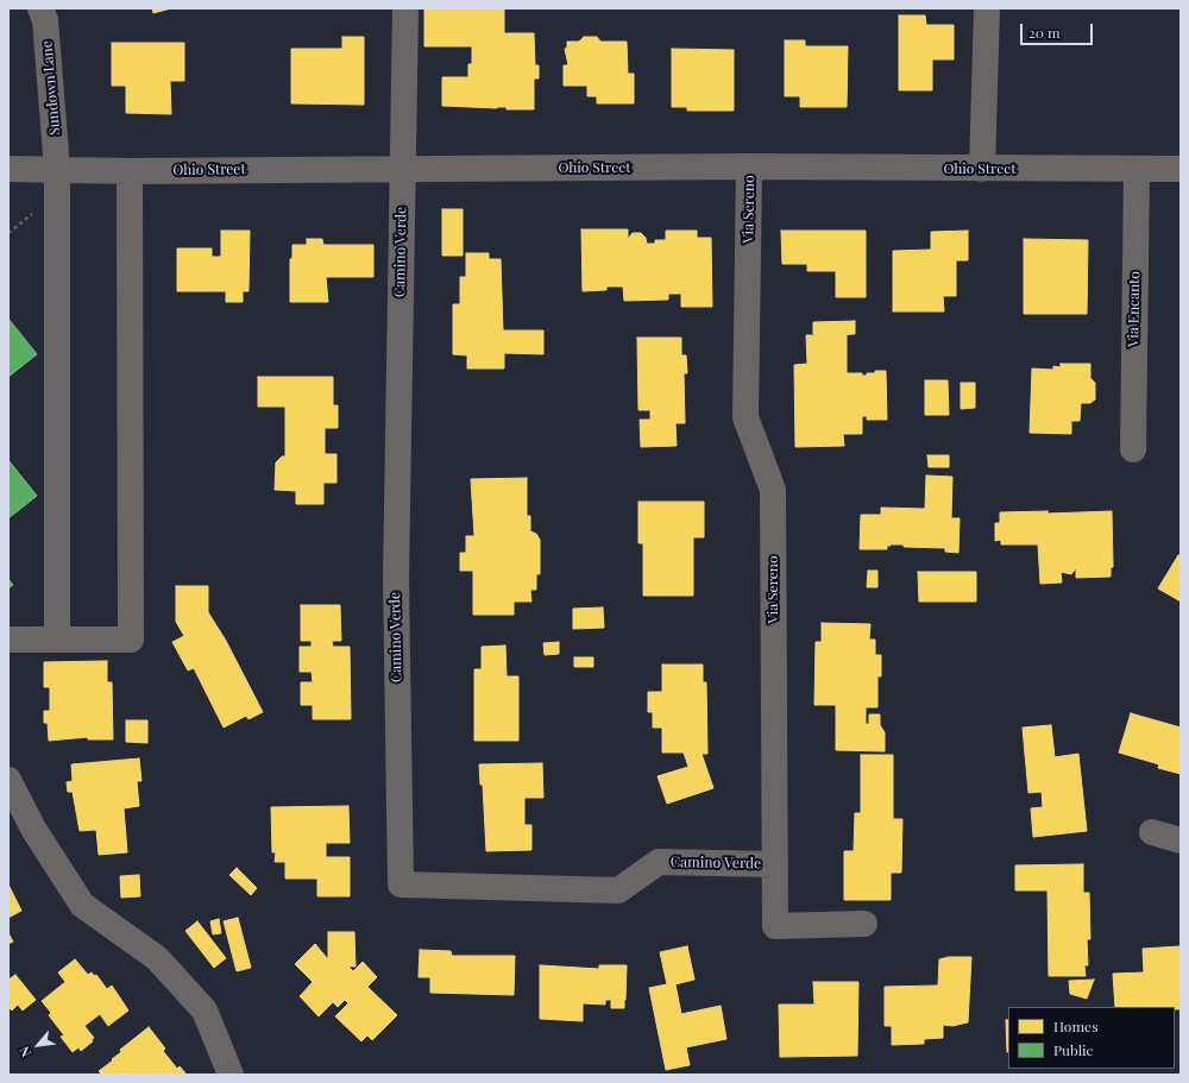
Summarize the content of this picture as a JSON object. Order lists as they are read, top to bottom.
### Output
{
  "streets": {
    "street": [
      "Sundown Lane",
      "Ohio Street",
      "Via Sereno",
      "Camino Verde",
      "Via Encanto"
    ]
  },
  "crossings": [
    ["Sundown Lane", "Ohio Street"],
    ["Ohio Street", "Via Sereno"],
    ["Ohio Street", "Camino Verde"],
    ["Ohio Street", "Via Encanto"],
    ["Via Sereno", "Camino Verde"]
  ],
  "legend": ["Homes", "Public"],
  "scale_bar": "20 m",
  "north": "bottom left"
}
